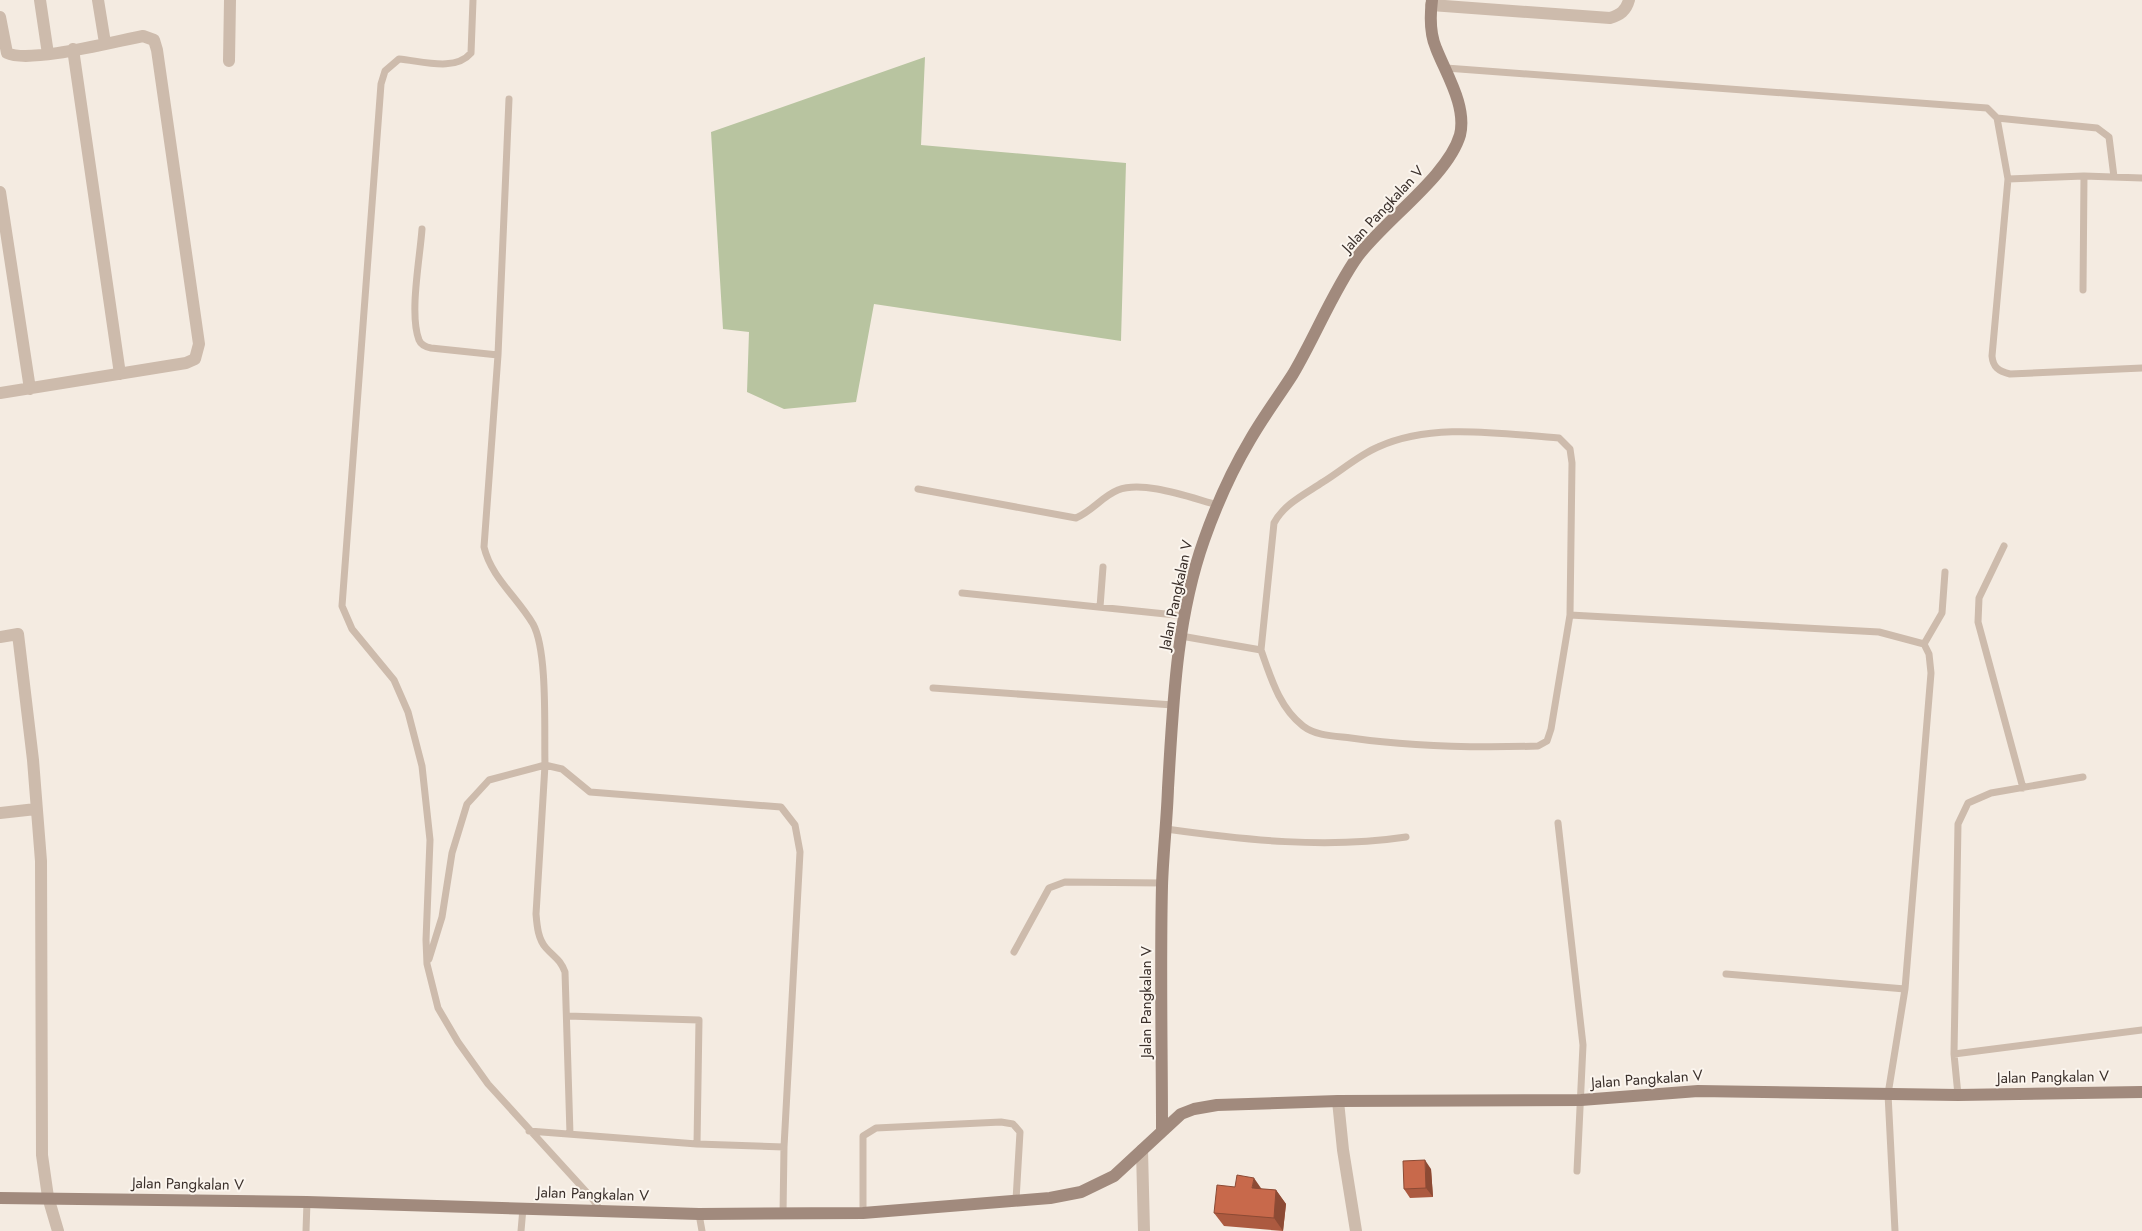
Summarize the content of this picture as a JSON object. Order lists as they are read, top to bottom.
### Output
{
  "streets": {
    "street": ["Jalan Pangkalan V"]
  }
}
